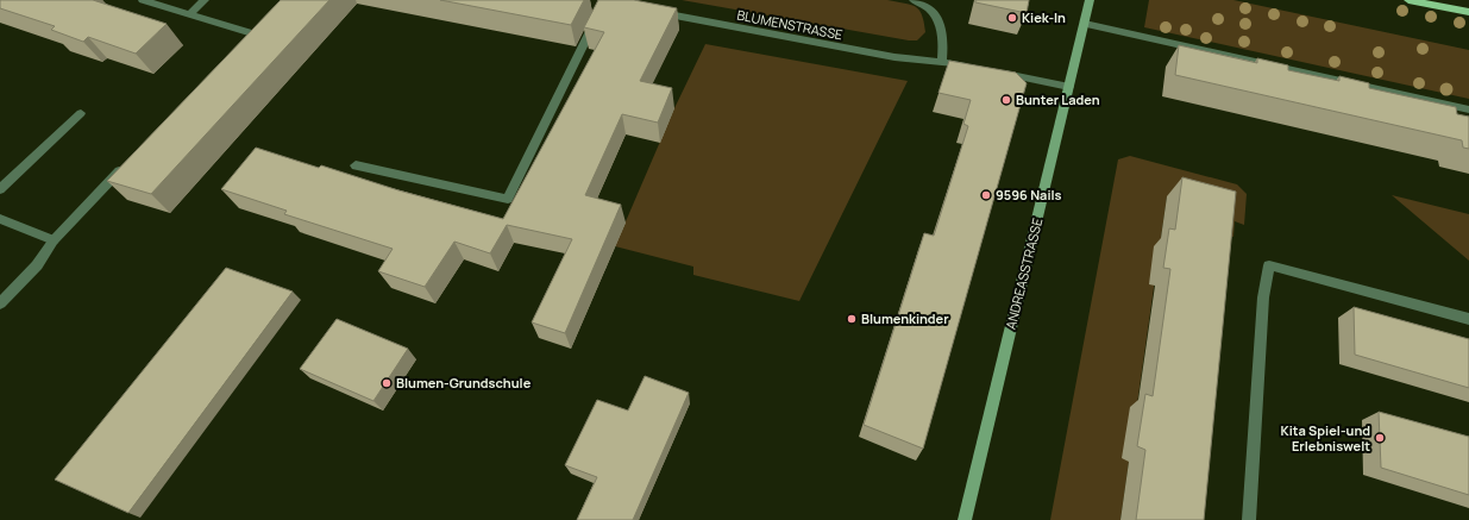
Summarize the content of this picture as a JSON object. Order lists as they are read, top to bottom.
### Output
{
  "streets": {
    "street": ["BLUMENSTRASSE", "ANDREASSTRASSE"]
  },
  "places": [
    "Kiek-In",
    "Bunter Laden",
    "9596 Nails",
    "Blumenkinder",
    "Blumen-Grundschule",
    "Kita Spiel-und Erlebniswelt"
  ]
}
